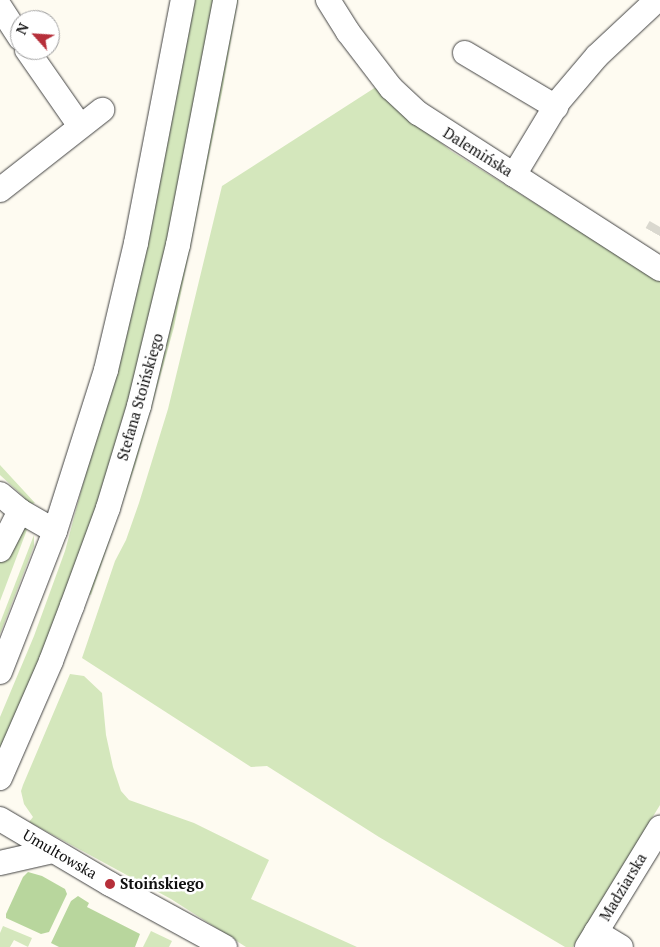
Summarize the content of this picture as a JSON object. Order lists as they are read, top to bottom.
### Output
{
  "streets": {
    "street": [
      "Dalemińska",
      "Stefana Stoińskiego",
      "Umultowska",
      "Madziarska"
    ]
  },
  "places": ["Stoińskiego"],
  "north": "top left"
}
